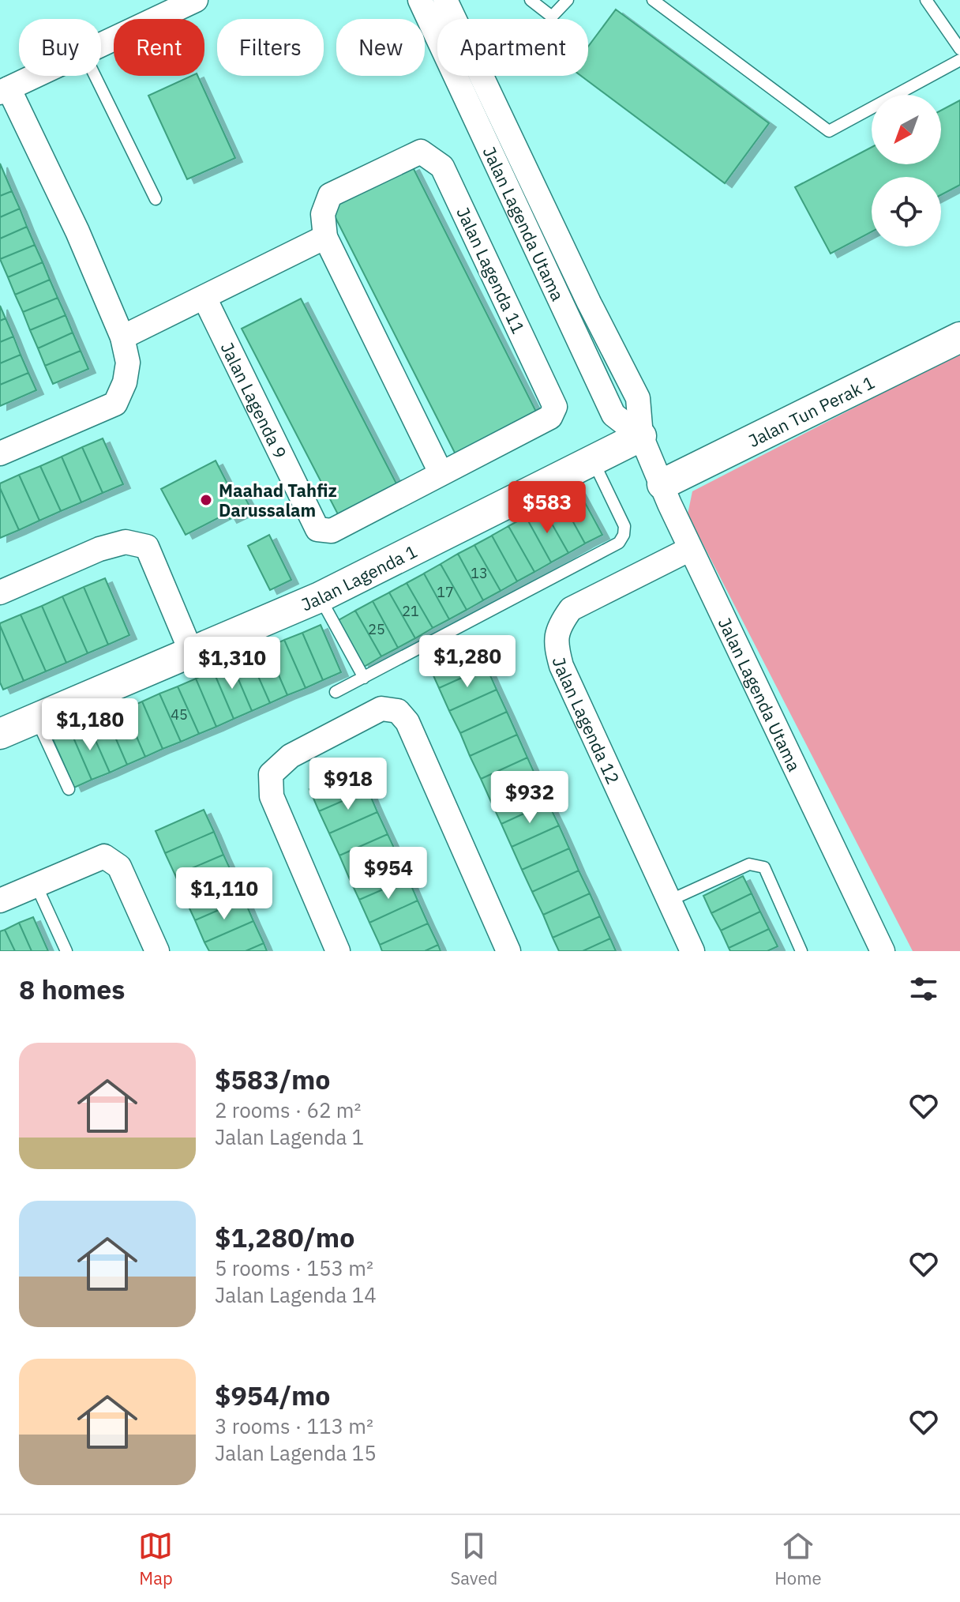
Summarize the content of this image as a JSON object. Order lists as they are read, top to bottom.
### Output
{
  "streets": {
    "street": [
      "Jalan Lagenda Utama",
      "Jalan Lagenda 11",
      "Jalan Lagenda 9",
      "Jalan Tun Perak 1",
      "Jalan Lagenda 1",
      "Jalan Lagenda 12"
    ]
  },
  "crossings": [
    ["Jalan Lagenda Utama", "Jalan Tun Perak 1"],
    ["Jalan Lagenda Utama", "Jalan Lagenda 1"],
    ["Jalan Lagenda Utama", "Jalan Lagenda 12"],
    ["Jalan Lagenda 11", "Jalan Lagenda 9"]
  ],
  "places": ["Maahad Tahfiz Darussalam"],
  "house_numbers": [
    "13",
    "17",
    "21",
    "25",
    "45"
  ],
  "north": "bottom left",
  "page": {
    "chip": [
      "Buy",
      "Rent",
      "Filters",
      "New",
      "Apartment"
    ],
    "price": [
      "$583",
      "$1,280",
      "$1,310",
      "$1,180",
      "$918",
      "$932",
      "$954",
      "$1,110"
    ],
    "heading": "8 homes",
    "list": [
      {
        "name": "$583/mo",
        "note": "2 rooms · 62 m² · Jalan Lagenda 1"
      },
      {
        "name": "$1,280/mo",
        "note": "5 rooms · 153 m² · Jalan Lagenda 14"
      },
      {
        "name": "$954/mo",
        "note": "3 rooms · 113 m² · Jalan Lagenda 15"
      }
    ],
    "tabs": ["Map", "Saved", "Home"]
  }
}
